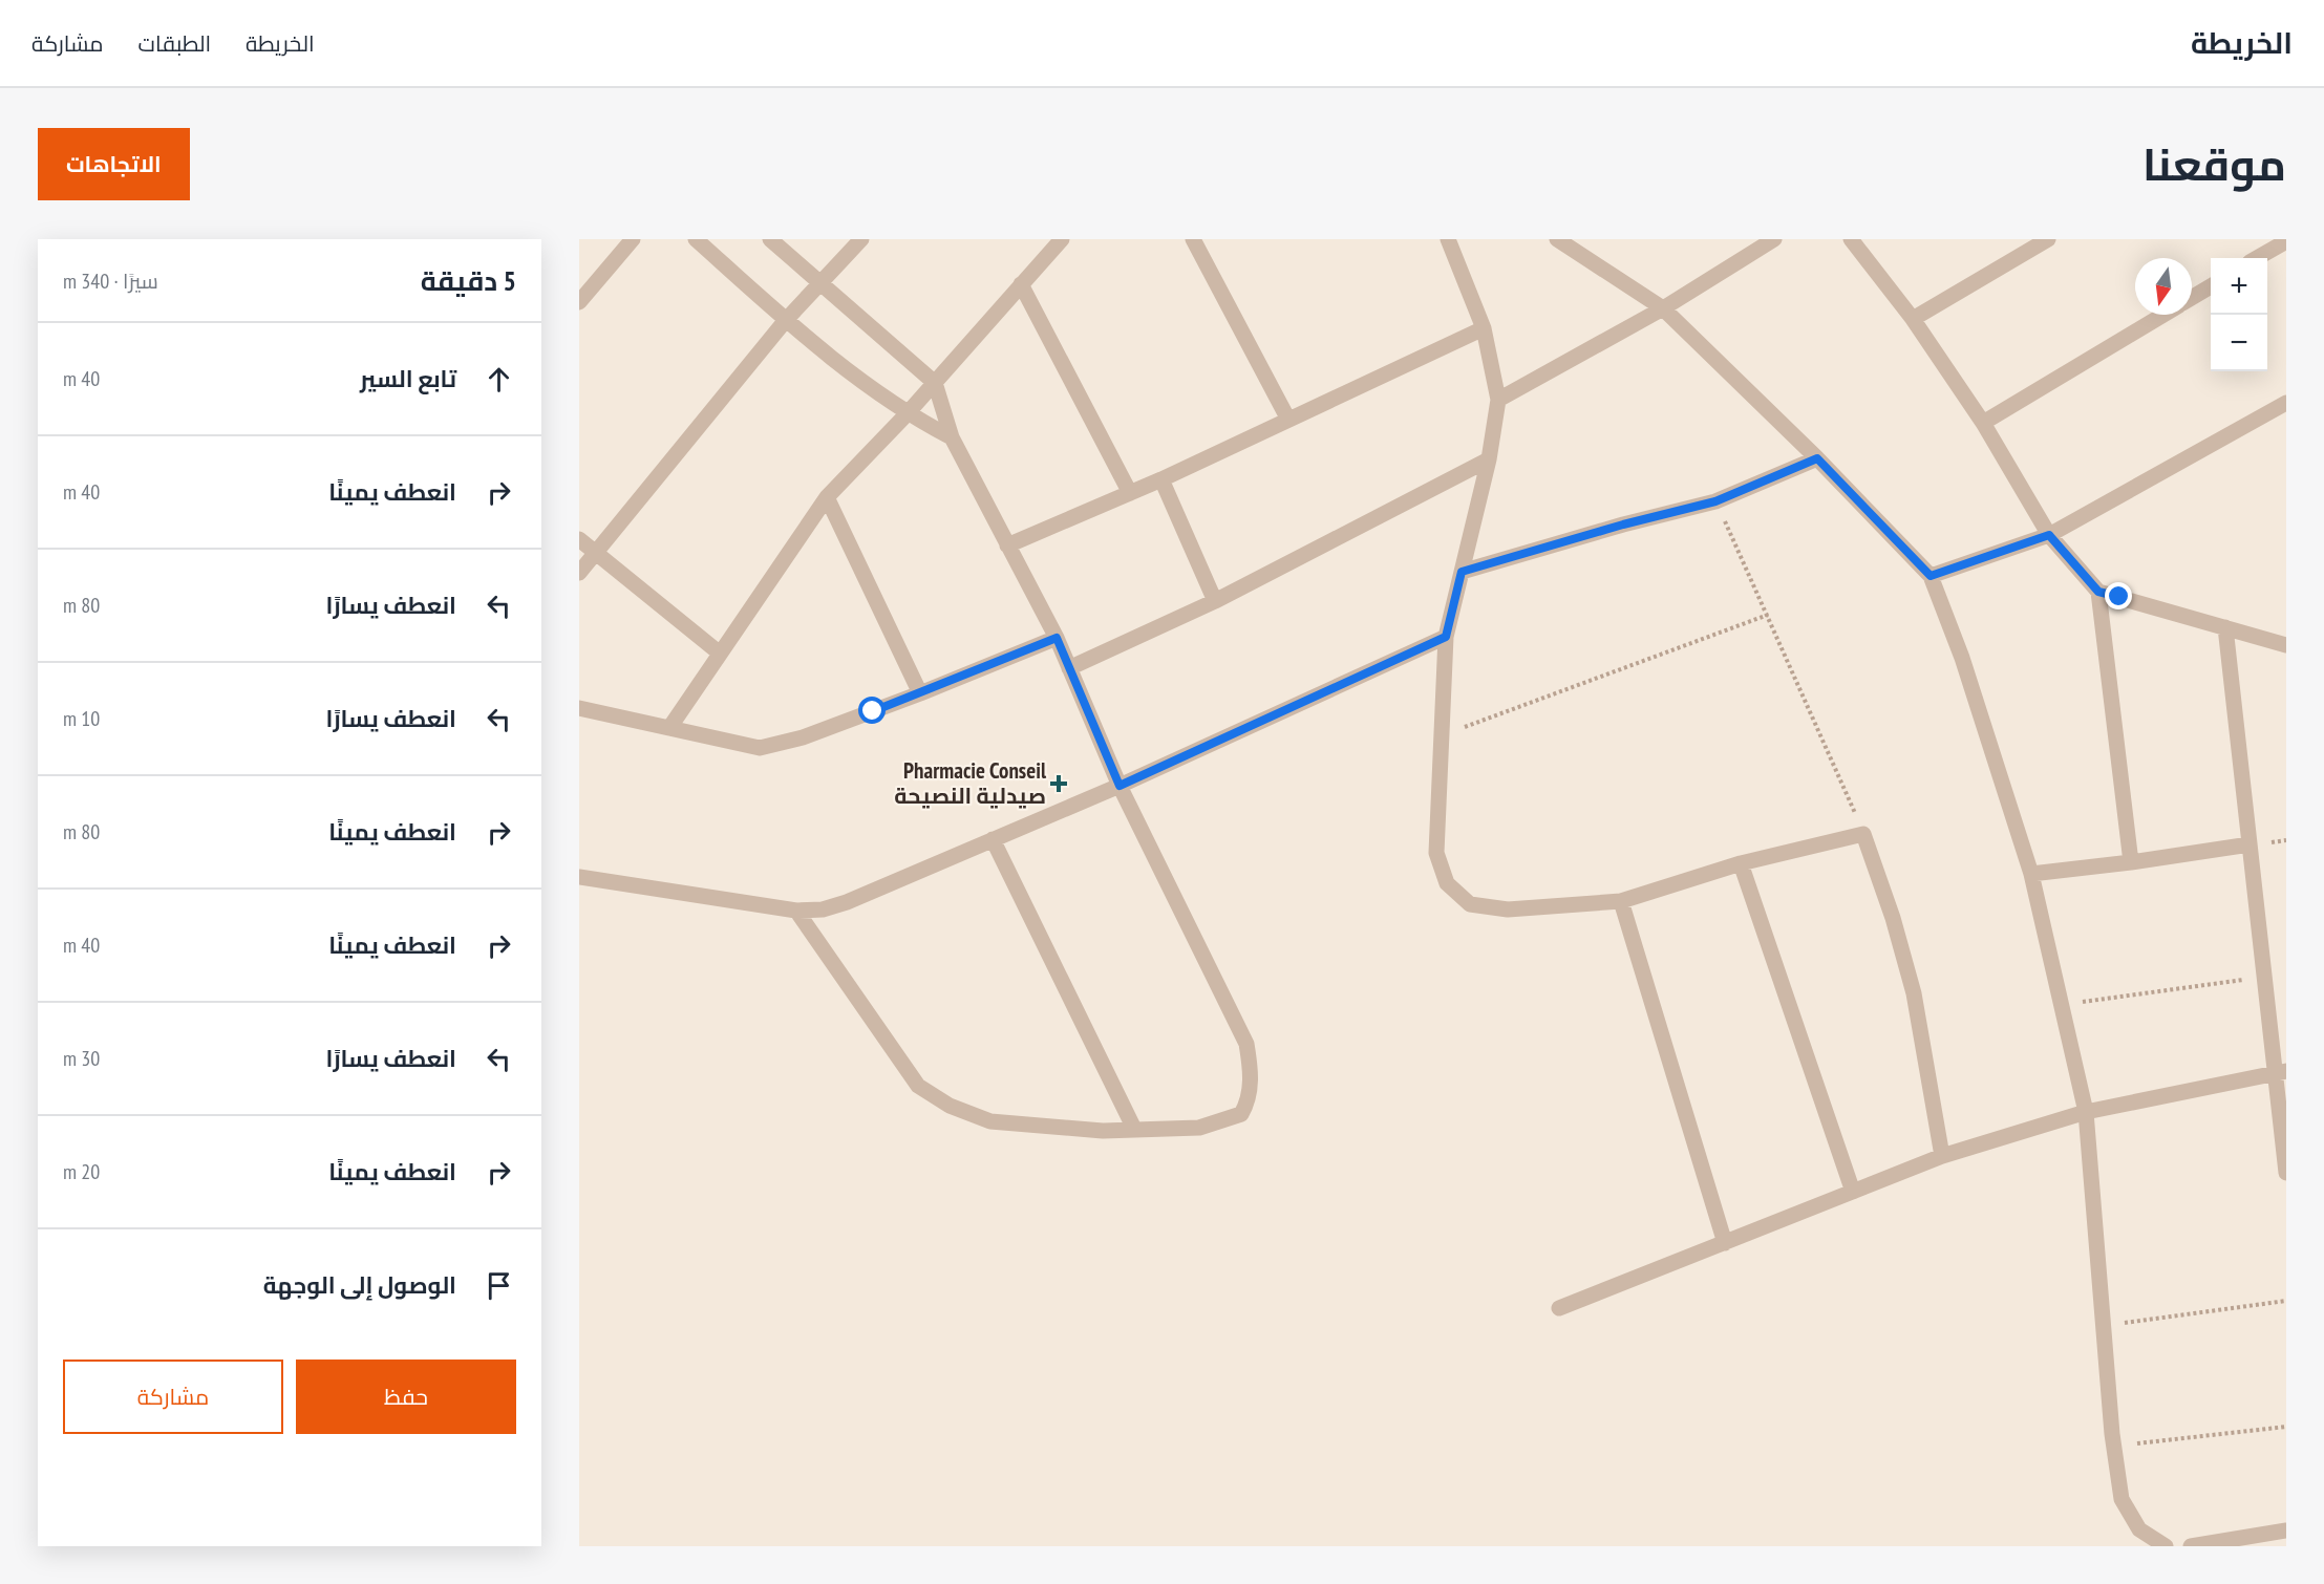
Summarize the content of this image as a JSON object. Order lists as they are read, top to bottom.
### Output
{
  "places": {
    "health": ["Pharmacie Conseil صيدلية النصيحة"]
  },
  "north": "bottom",
  "page": {
    "header": "الخريطة",
    "nav": ["الخريطة", "الطبقات", "مشاركة"],
    "title": "موقعنا",
    "buttons": [
      "الاتجاهات",
      ["حفظ", "مشاركة"]
    ],
    "heading": ["5 دقيقة", "سيرًا · 340 m"],
    "map_buttons": ["+", "−"],
    "list": [
      ["تابع السير", "40 m"],
      ["انعطف يمينًا", "40 m"],
      ["انعطف يسارًا", "80 m"],
      ["انعطف يسارًا", "10 m"],
      ["انعطف يمينًا", "80 m"],
      ["انعطف يمينًا", "40 m"],
      ["انعطف يسارًا", "30 m"],
      ["انعطف يمينًا", "20 m"],
      "الوصول إلى الوجهة"
    ]
  }
}
